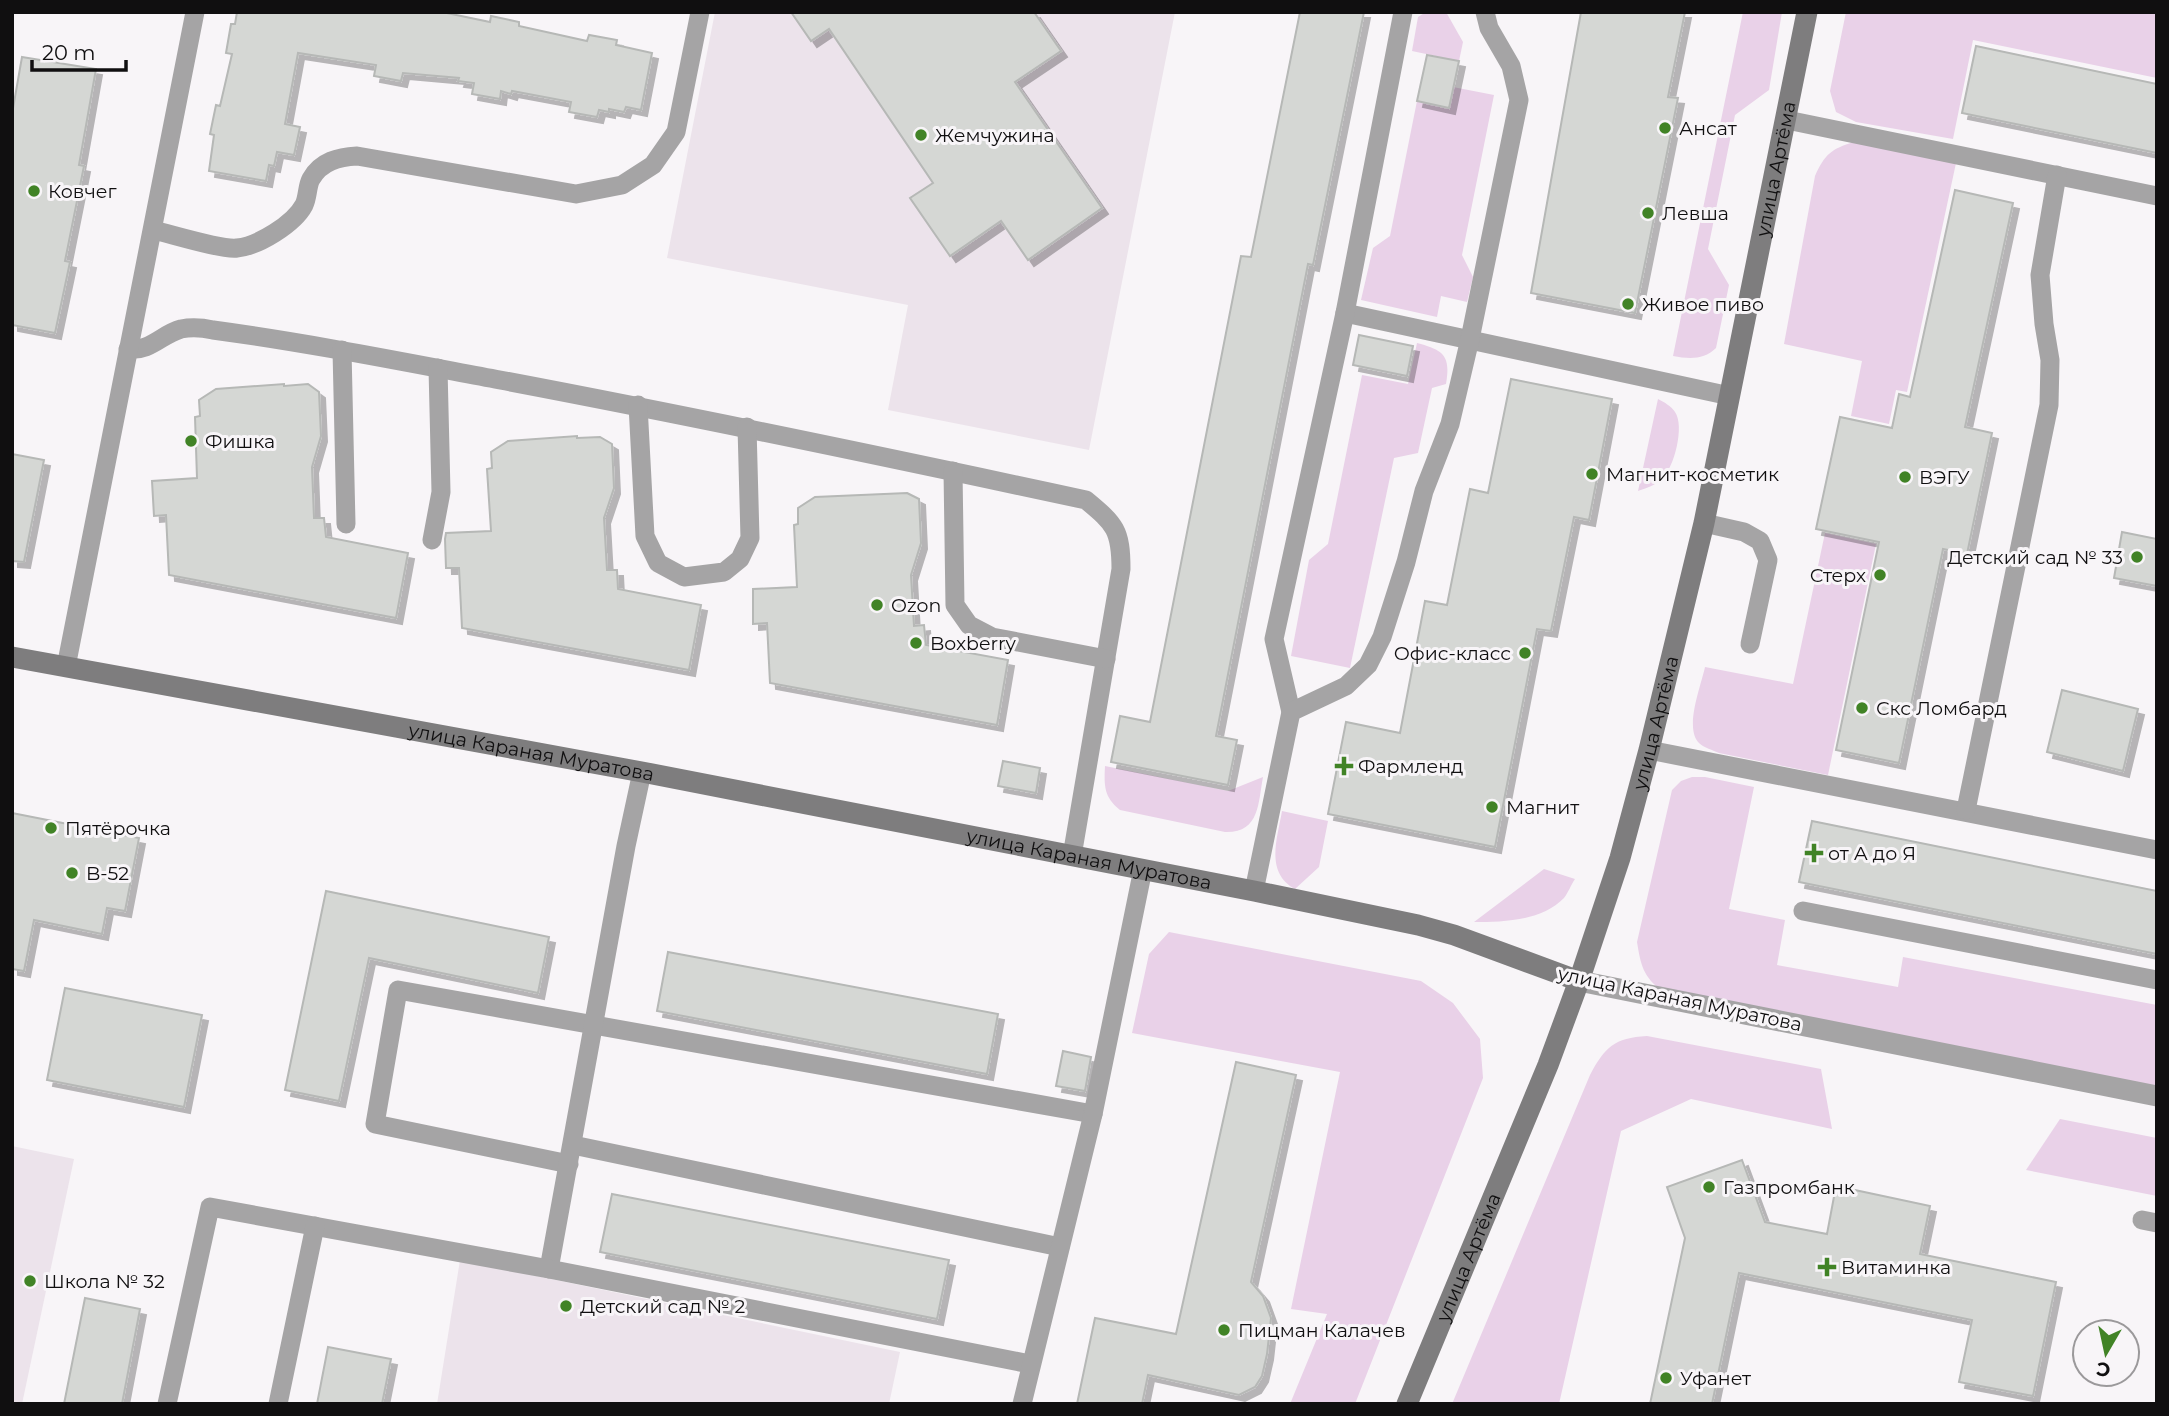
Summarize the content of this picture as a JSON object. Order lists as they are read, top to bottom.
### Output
{
  "streets": {
    "main road": ["улица Артёма", "улица Караная Муратова"]
  },
  "crossings": [
    ["улица Артёма", "улица Караная Муратова"]
  ],
  "places": {
    "other": [
      "Ансат",
      "Жемчужина",
      "Ковчег",
      "Левша",
      "Живое пиво",
      "Фишка",
      "Магнит-косметик",
      "ВЭГУ",
      "Детский сад № 33",
      "Стерх",
      "Ozon",
      "Boxberry",
      "Офис-класс",
      "Скс Ломбард",
      "Магнит",
      "Пятёрочка",
      "B-52",
      "Газпромбанк",
      "Школа № 32",
      "Детский сад № 2",
      "Пицман Калачев",
      "Уфанет"
    ],
    "health": ["Фармленд", "от А до Я", "Витаминка"]
  },
  "scale_bar": "20 m",
  "north": "bottom"
}
